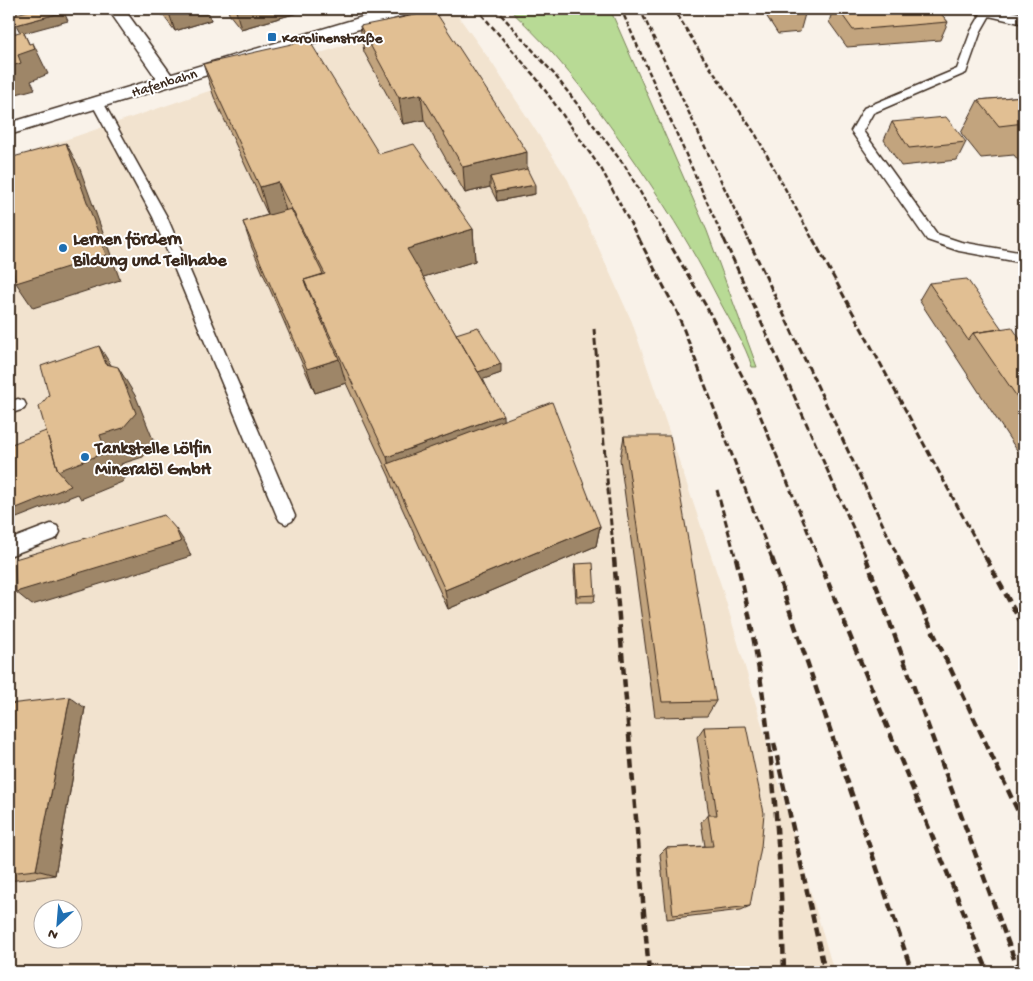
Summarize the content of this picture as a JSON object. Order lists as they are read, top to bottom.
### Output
{
  "streets": {
    "street": ["Hafenbahn"]
  },
  "places": {
    "transit": ["Karolinenstraße"],
    "other": ["Lernen fördern Bildung und Teilhabe", "Tankstelle Lölfin Mineralöl GmbH"]
  },
  "north": "bottom left"
}
